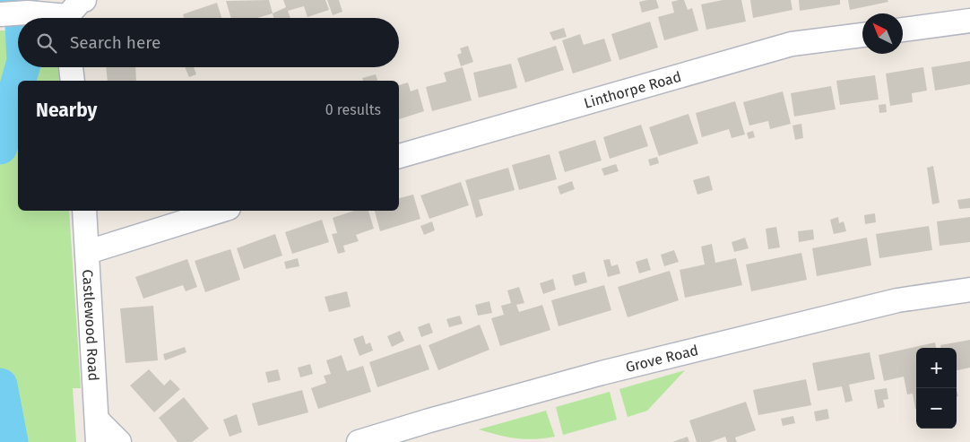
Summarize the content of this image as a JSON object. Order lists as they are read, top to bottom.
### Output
{
  "streets": {
    "street": ["Linthorpe Road", "Castlewood Road", "Grove Road"]
  },
  "north": "top left",
  "page": {
    "search": "Search here",
    "heading": ["Nearby", "0 results"],
    "map_buttons": ["+", "−"]
  }
}
